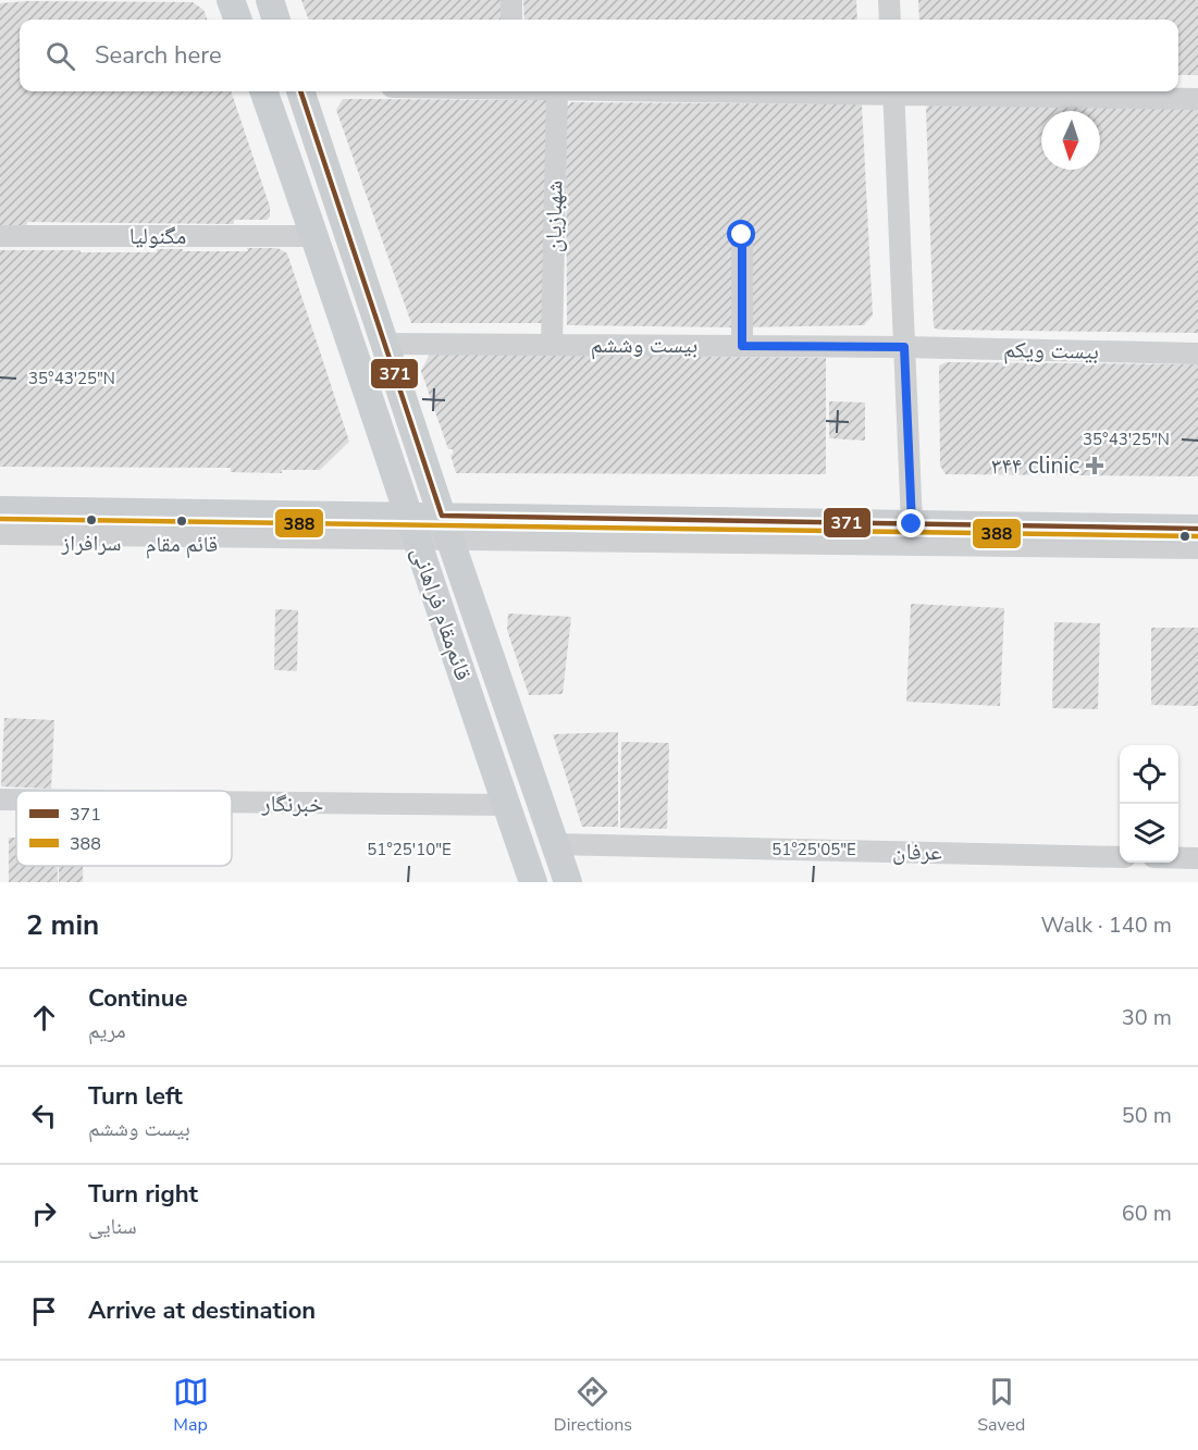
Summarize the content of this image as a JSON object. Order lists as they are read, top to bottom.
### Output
{
  "streets": {
    "main road": ["قائم‌مقام فراهانی"],
    "street": [
      "شهبازیان",
      "مگنولیا",
      "بیست وششم",
      "بیست ویکم",
      "خبرنگار",
      "عرفان"
    ]
  },
  "crossings": [
    ["شهبازیان", "بیست وششم"],
    ["مگنولیا", "قائم‌مقام فراهانی"],
    ["بیست وششم", "بیست ویکم"],
    ["بیست وششم", "قائم‌مقام فراهانی"],
    ["قائم‌مقام فراهانی", "خبرنگار"],
    ["قائم‌مقام فراهانی", "عرفان"]
  ],
  "places": {
    "health": ["۳۴۴ clinic"],
    "other": ["سرافراز", "قائم مقام"]
  },
  "lines": ["transit line 371", "transit line 388"],
  "legend": ["371", "388"],
  "north": "bottom",
  "page": {
    "search": "Search here",
    "heading": ["2 min", "Walk · 140 m"],
    "list": [
      ["Continue", "مریم", "30 m"],
      ["Turn left", "بیست وششم", "50 m"],
      ["Turn right", "سنایی", "60 m"],
      "Arrive at destination"
    ],
    "nav": ["Map", "Directions", "Saved"]
  },
  "coordinates": ["35°43'25\"N", "51°25'10\"E", "51°25'05\"E"]
}
